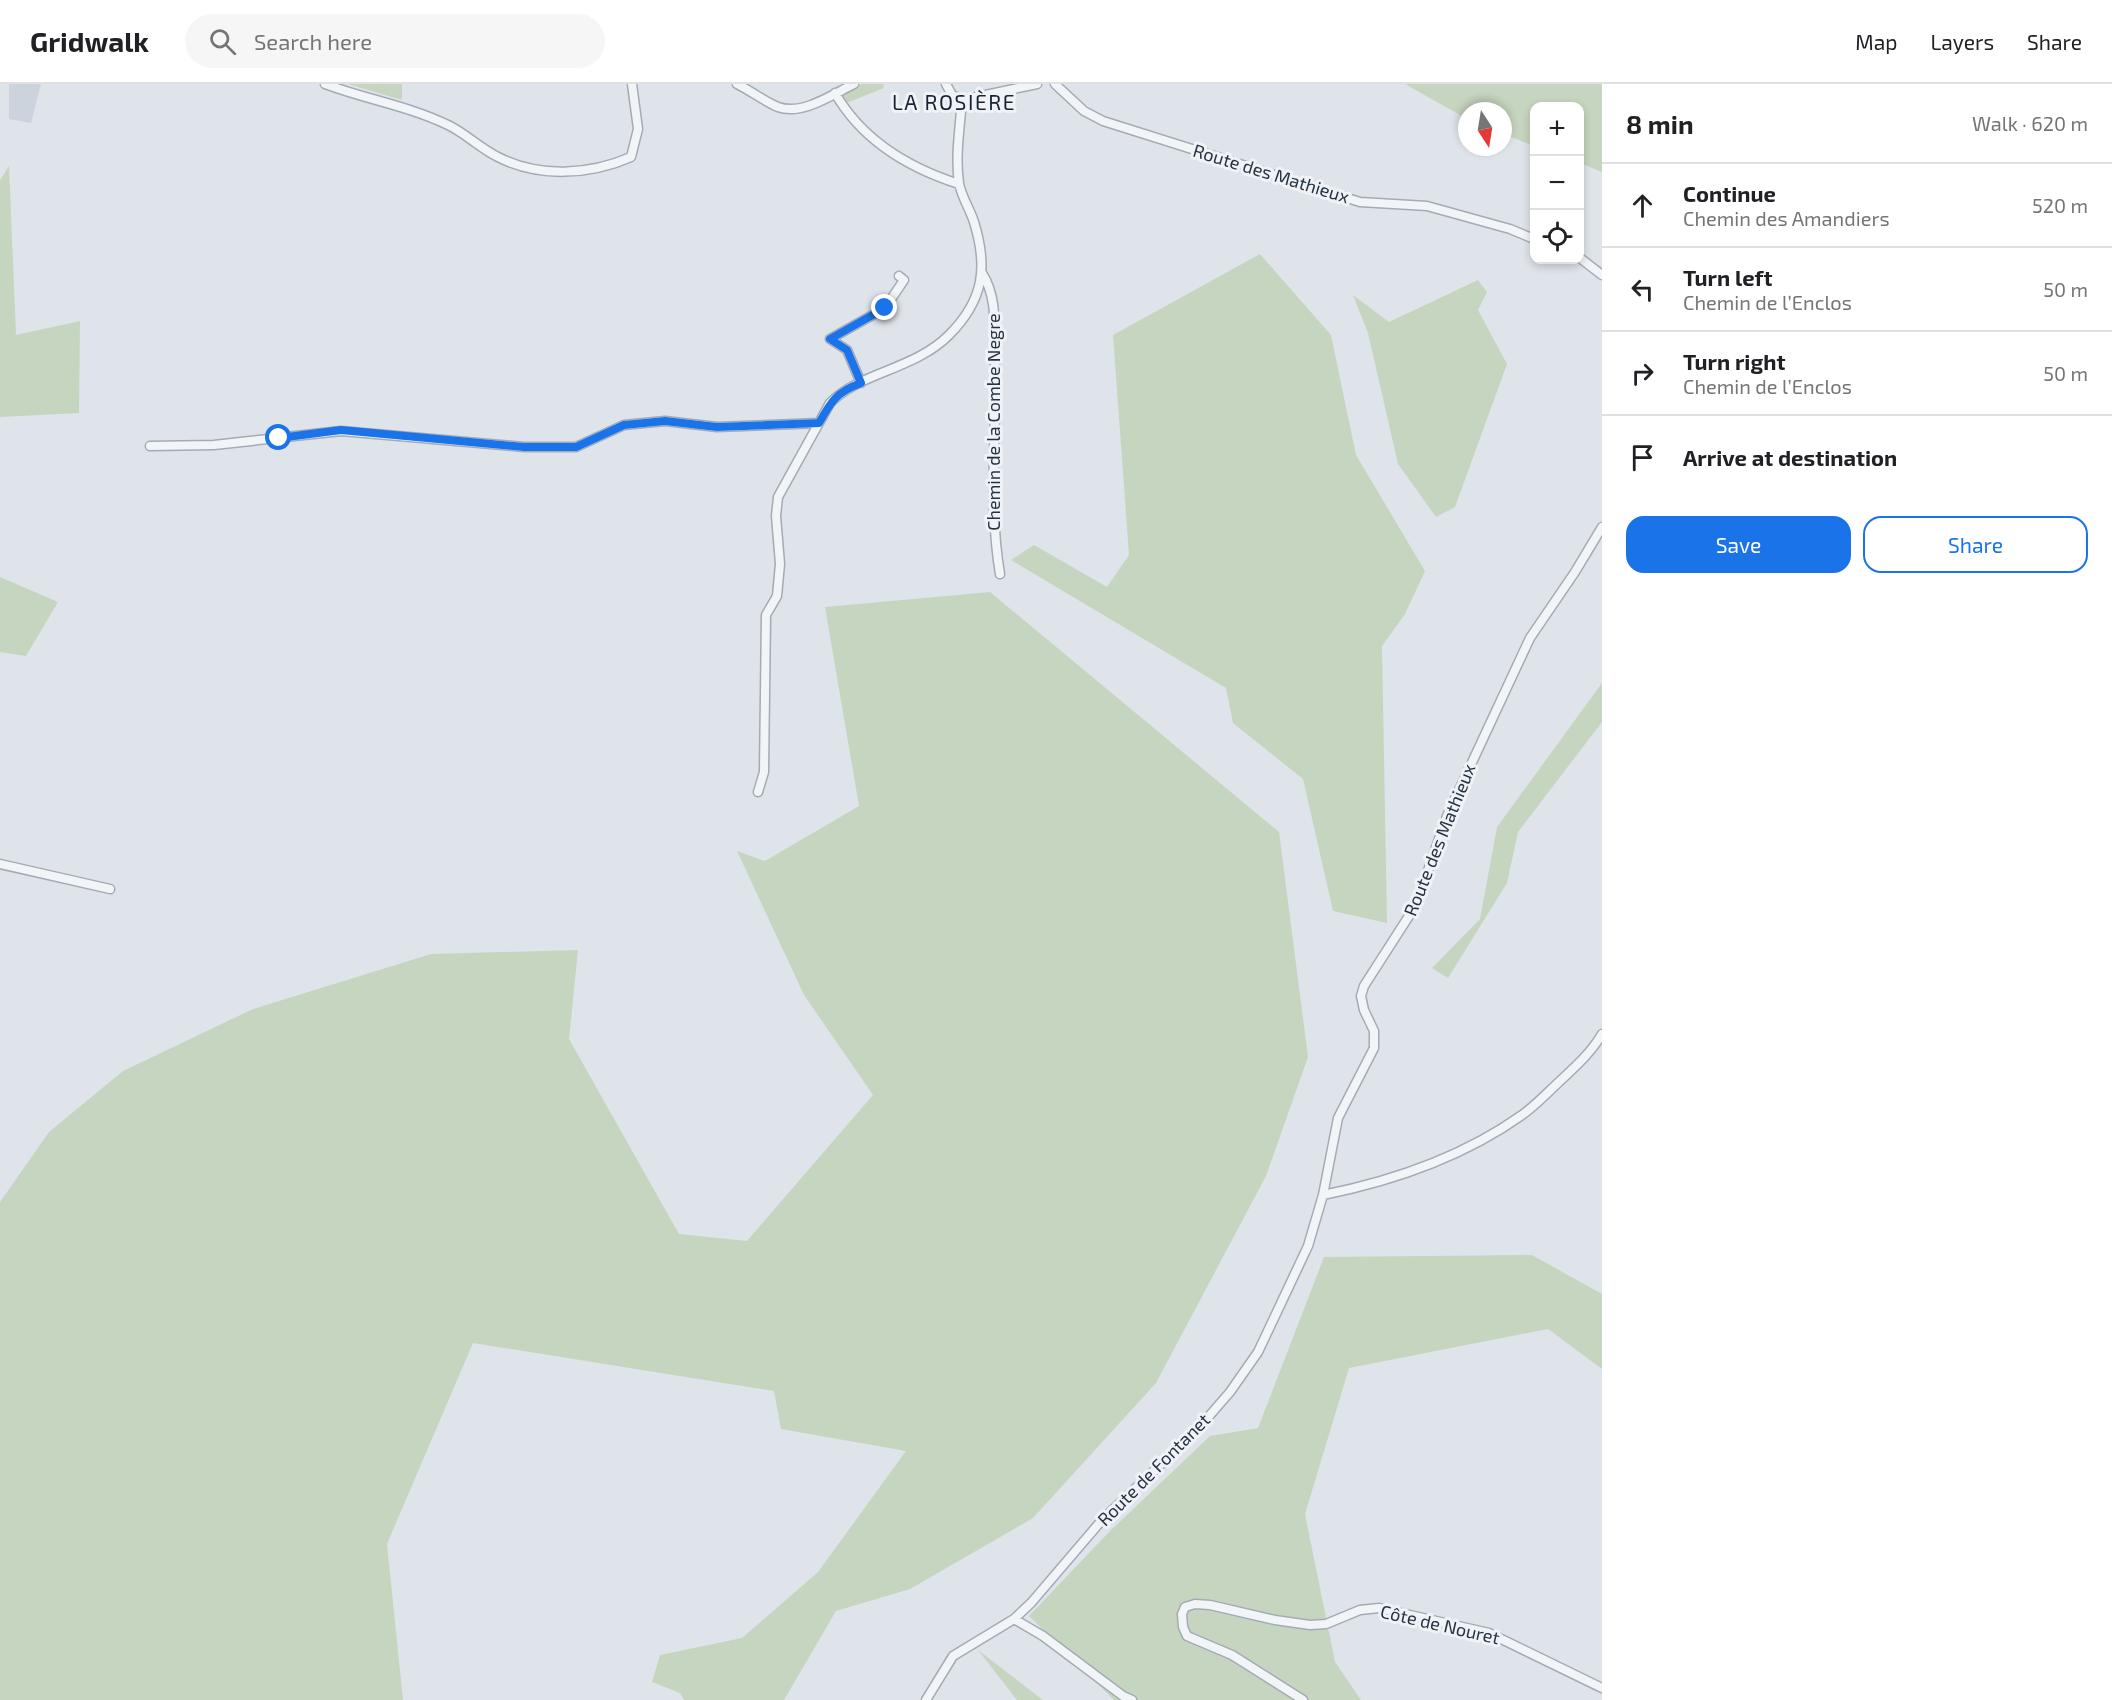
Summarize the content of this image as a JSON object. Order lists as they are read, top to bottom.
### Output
{
  "streets": {
    "street": [
      "Route des Mathieux",
      "Chemin de la Combe Negre",
      "Route de Fontanet",
      "Côte de Nouret"
    ]
  },
  "crossings": [
    ["Route des Mathieux", "Route de Fontanet"]
  ],
  "districts": ["LA ROSIÈRE"],
  "north": "bottom",
  "page": {
    "header": "Gridwalk",
    "search": "Search here",
    "nav": ["Map", "Layers", "Share"],
    "heading": ["8 min", "Walk · 620 m"],
    "map_buttons": ["+", "−"],
    "list": [
      ["Continue", "Chemin des Amandiers", "520 m"],
      ["Turn left", "Chemin de l’Enclos", "50 m"],
      ["Turn right", "Chemin de l’Enclos", "50 m"],
      "Arrive at destination"
    ],
    "buttons": ["Save", "Share"]
  }
}
